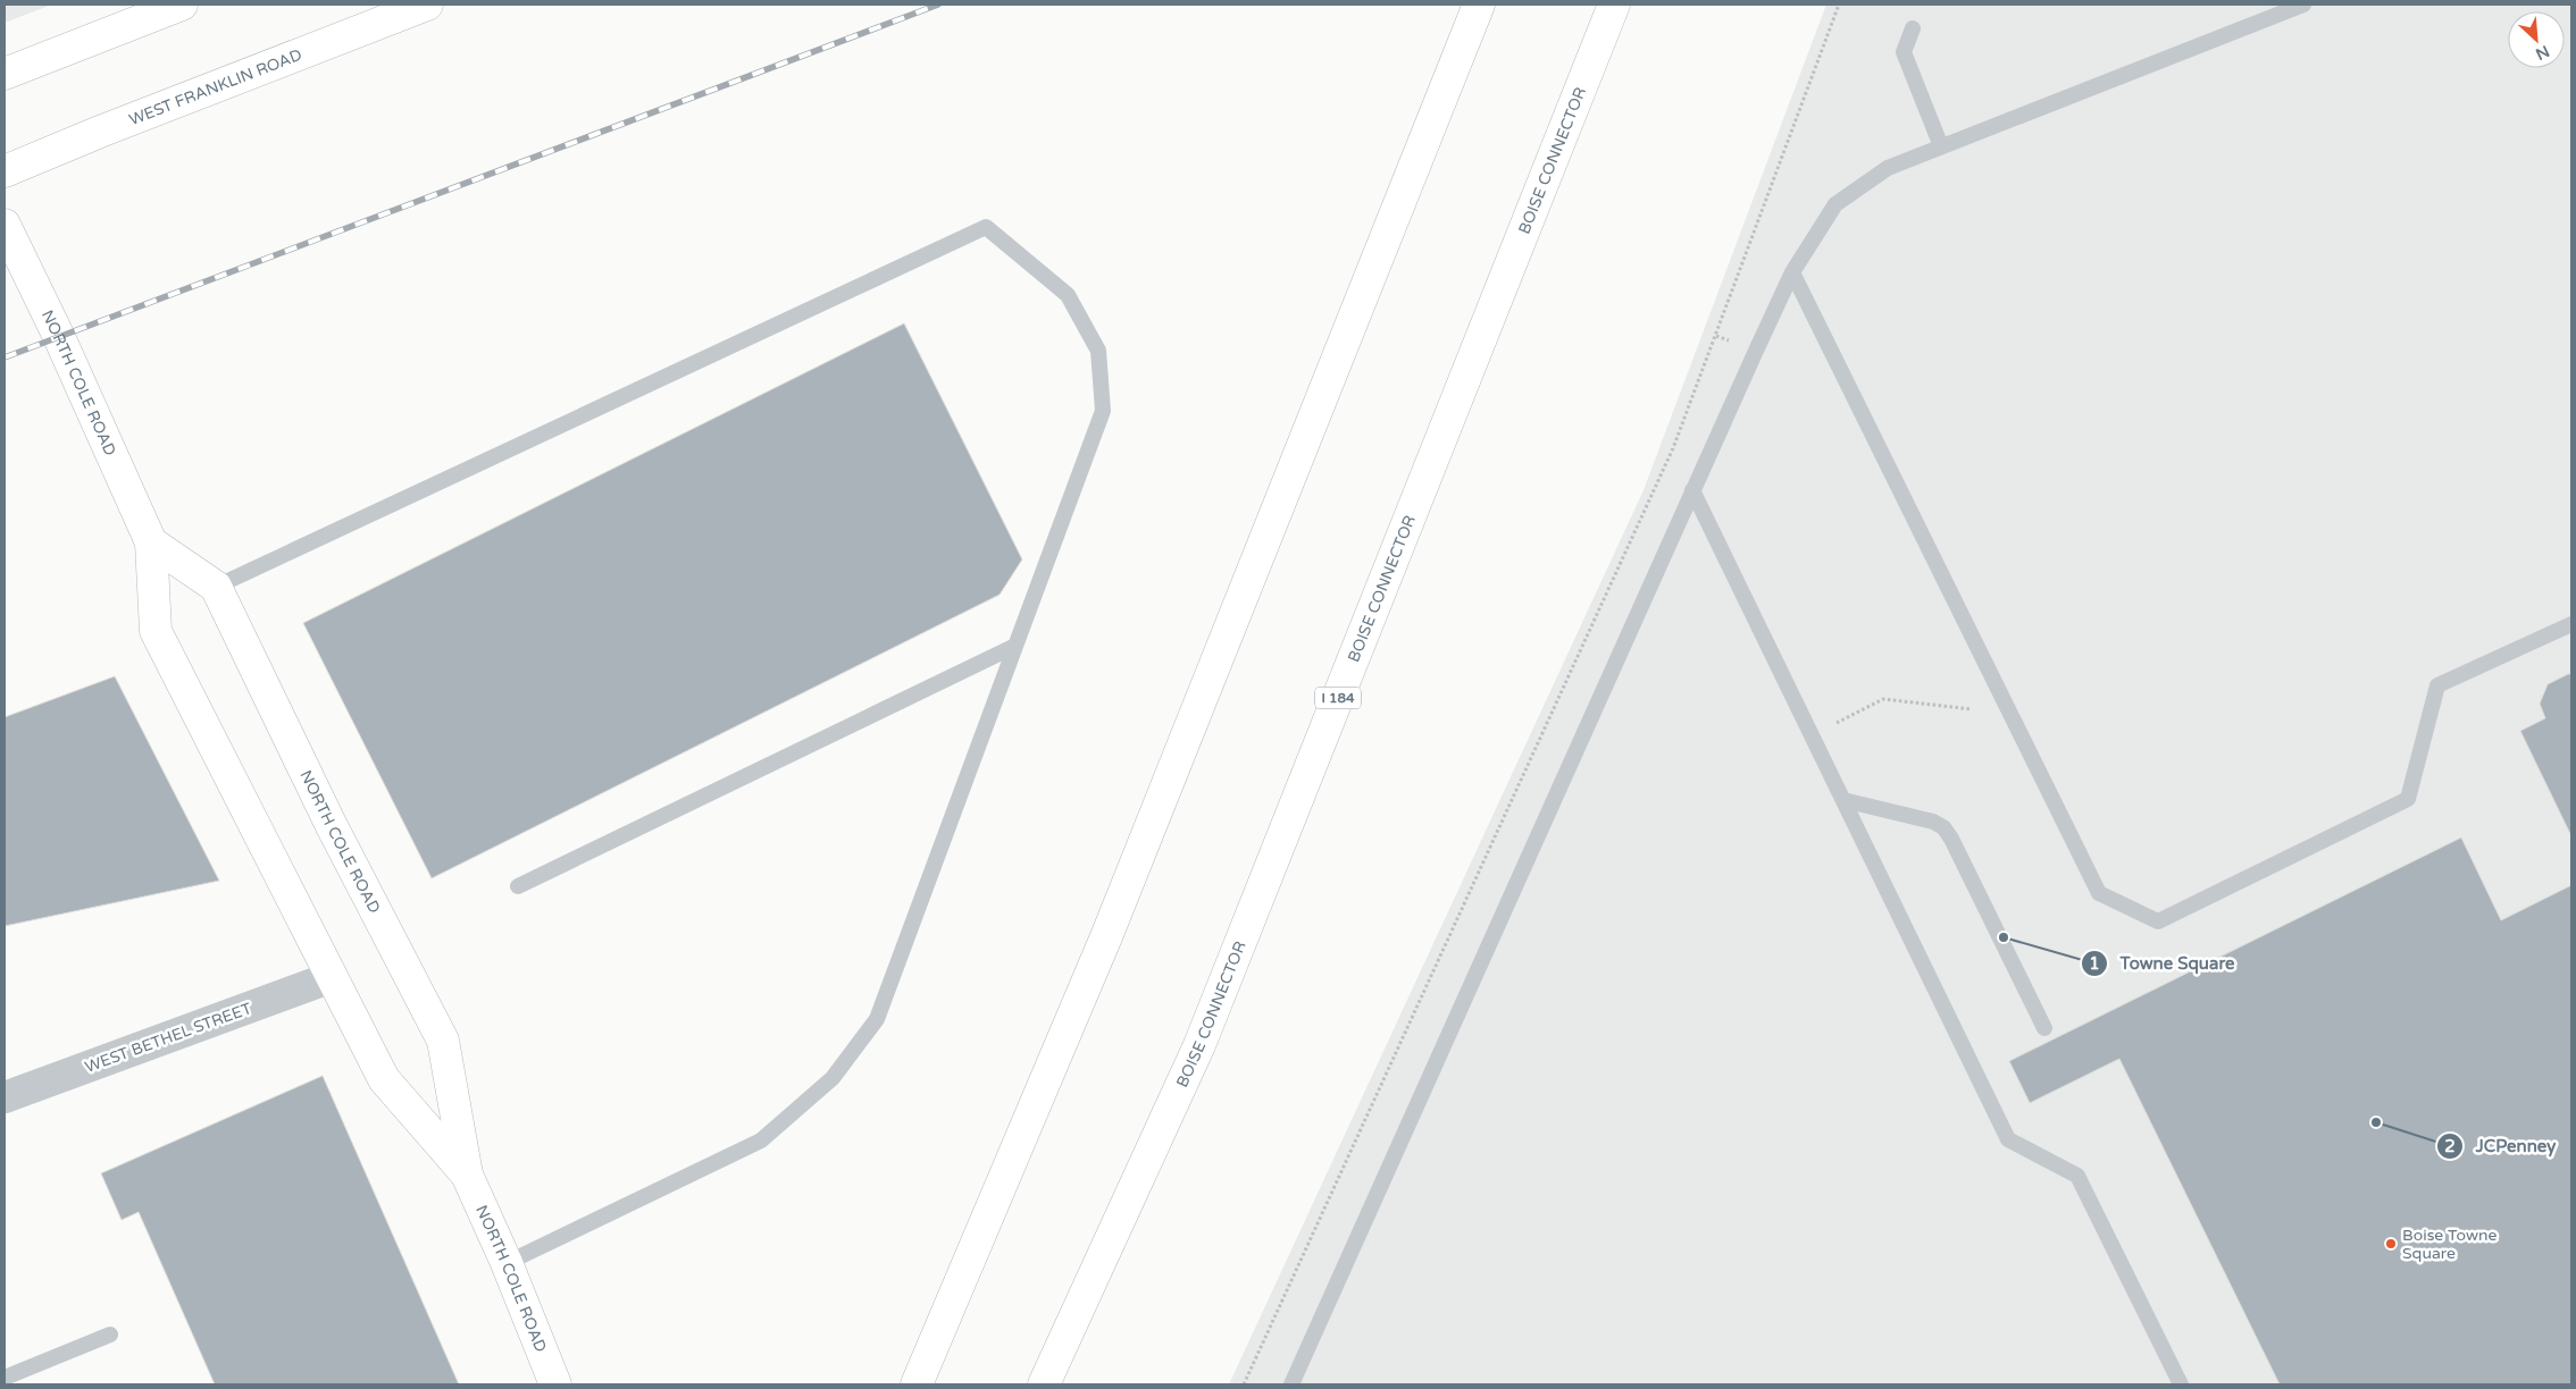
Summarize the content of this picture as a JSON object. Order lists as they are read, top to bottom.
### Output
{
  "streets": {
    "main road": [
      "WEST FRANKLIN ROAD",
      "BOISE CONNECTOR",
      "NORTH COLE ROAD",
      "I 184"
    ],
    "street": ["WEST BETHEL STREET"]
  },
  "crossings": [
    ["NORTH COLE ROAD", "WEST BETHEL STREET"]
  ],
  "places": ["Towne Square", "JCPenney", "Boise Towne Square"],
  "north": "bottom right"
}
